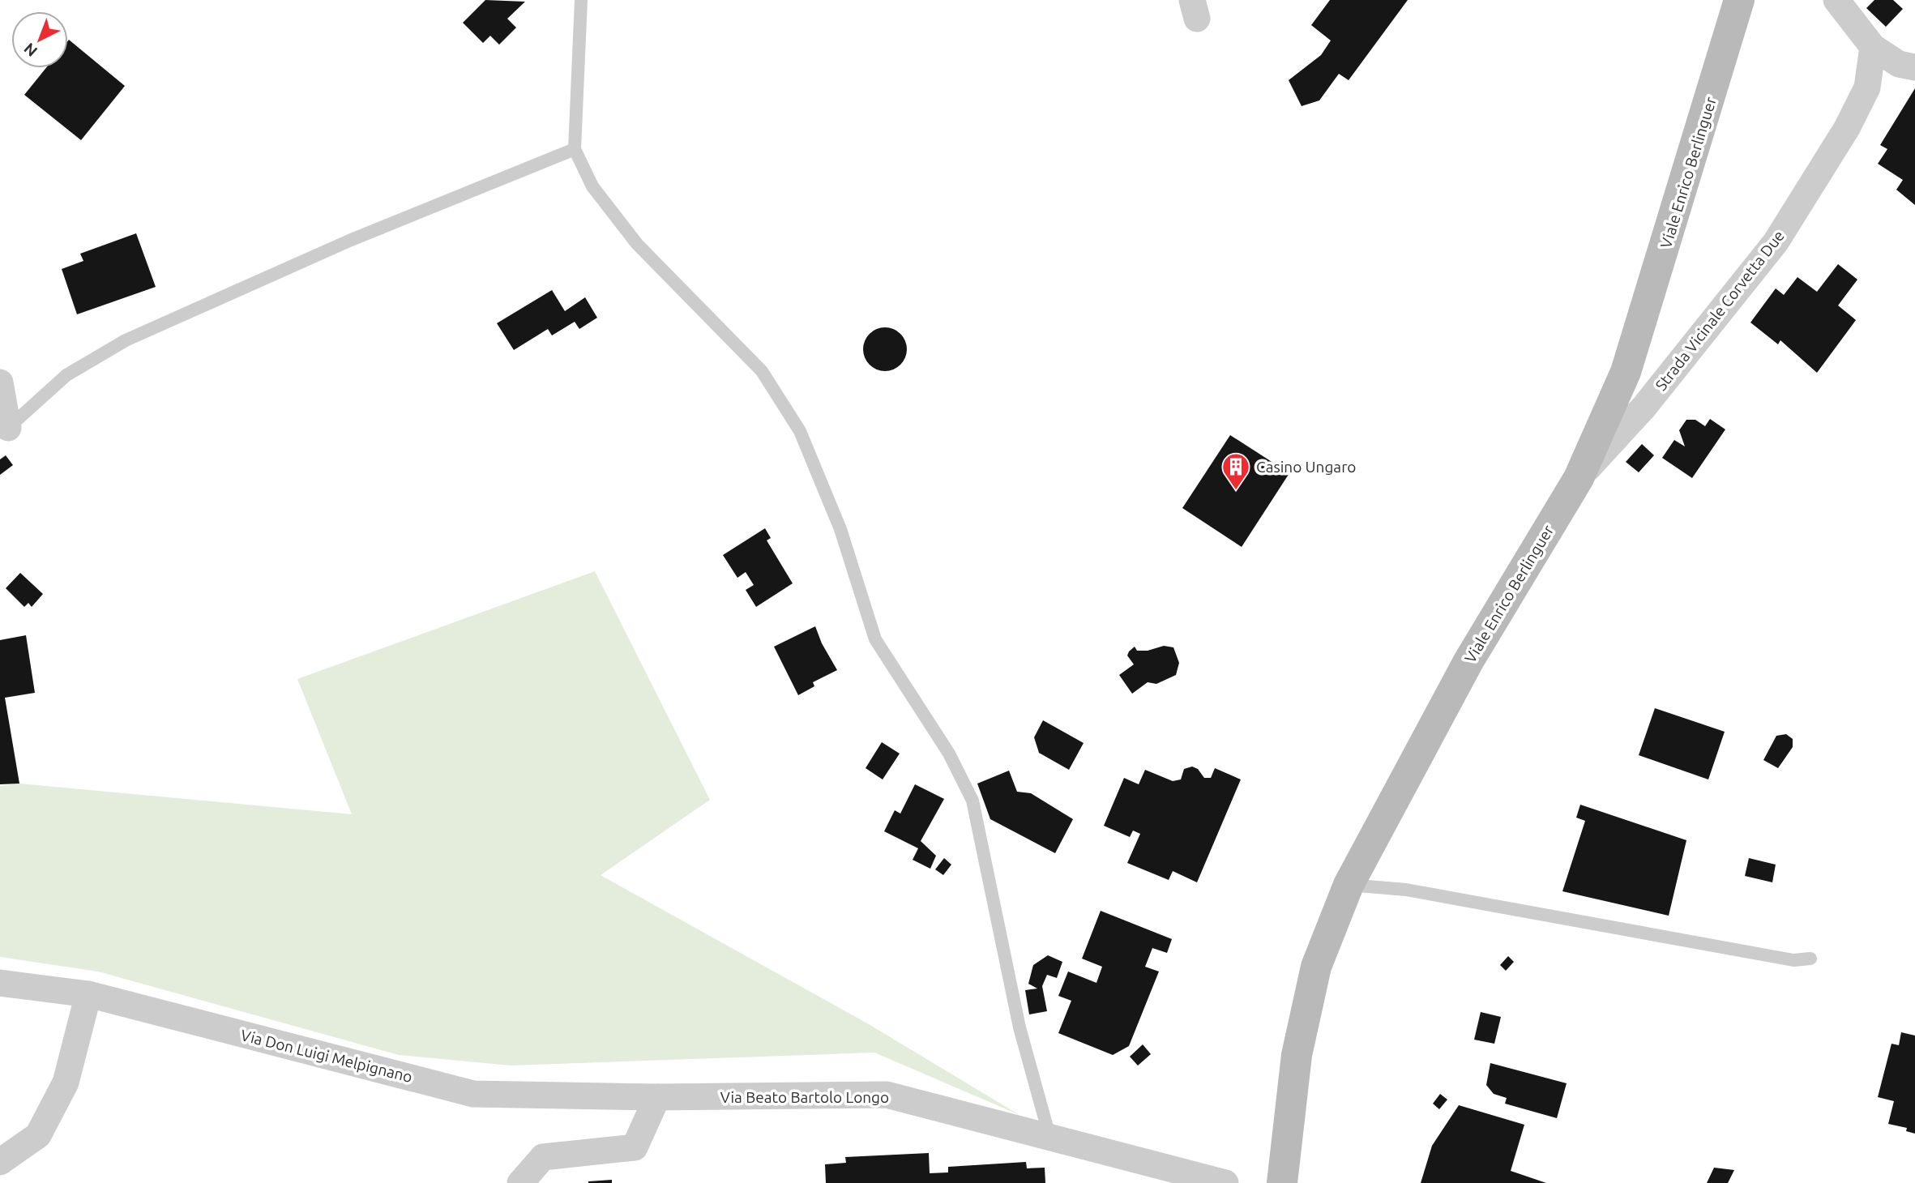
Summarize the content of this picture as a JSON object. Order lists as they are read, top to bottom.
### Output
{
  "streets": {
    "main road": ["Viale Enrico Berlinguer"],
    "street": ["Strada Vicinale Corvetta Due", "Via Don Luigi Melpignano", "Via Beato Bartolo Longo"]
  },
  "crossings": [
    ["Viale Enrico Berlinguer", "Strada Vicinale Corvetta Due"],
    ["Via Don Luigi Melpignano", "Via Beato Bartolo Longo"]
  ],
  "places": {
    "building": ["Casino Ungaro"]
  },
  "north": "bottom left"
}
